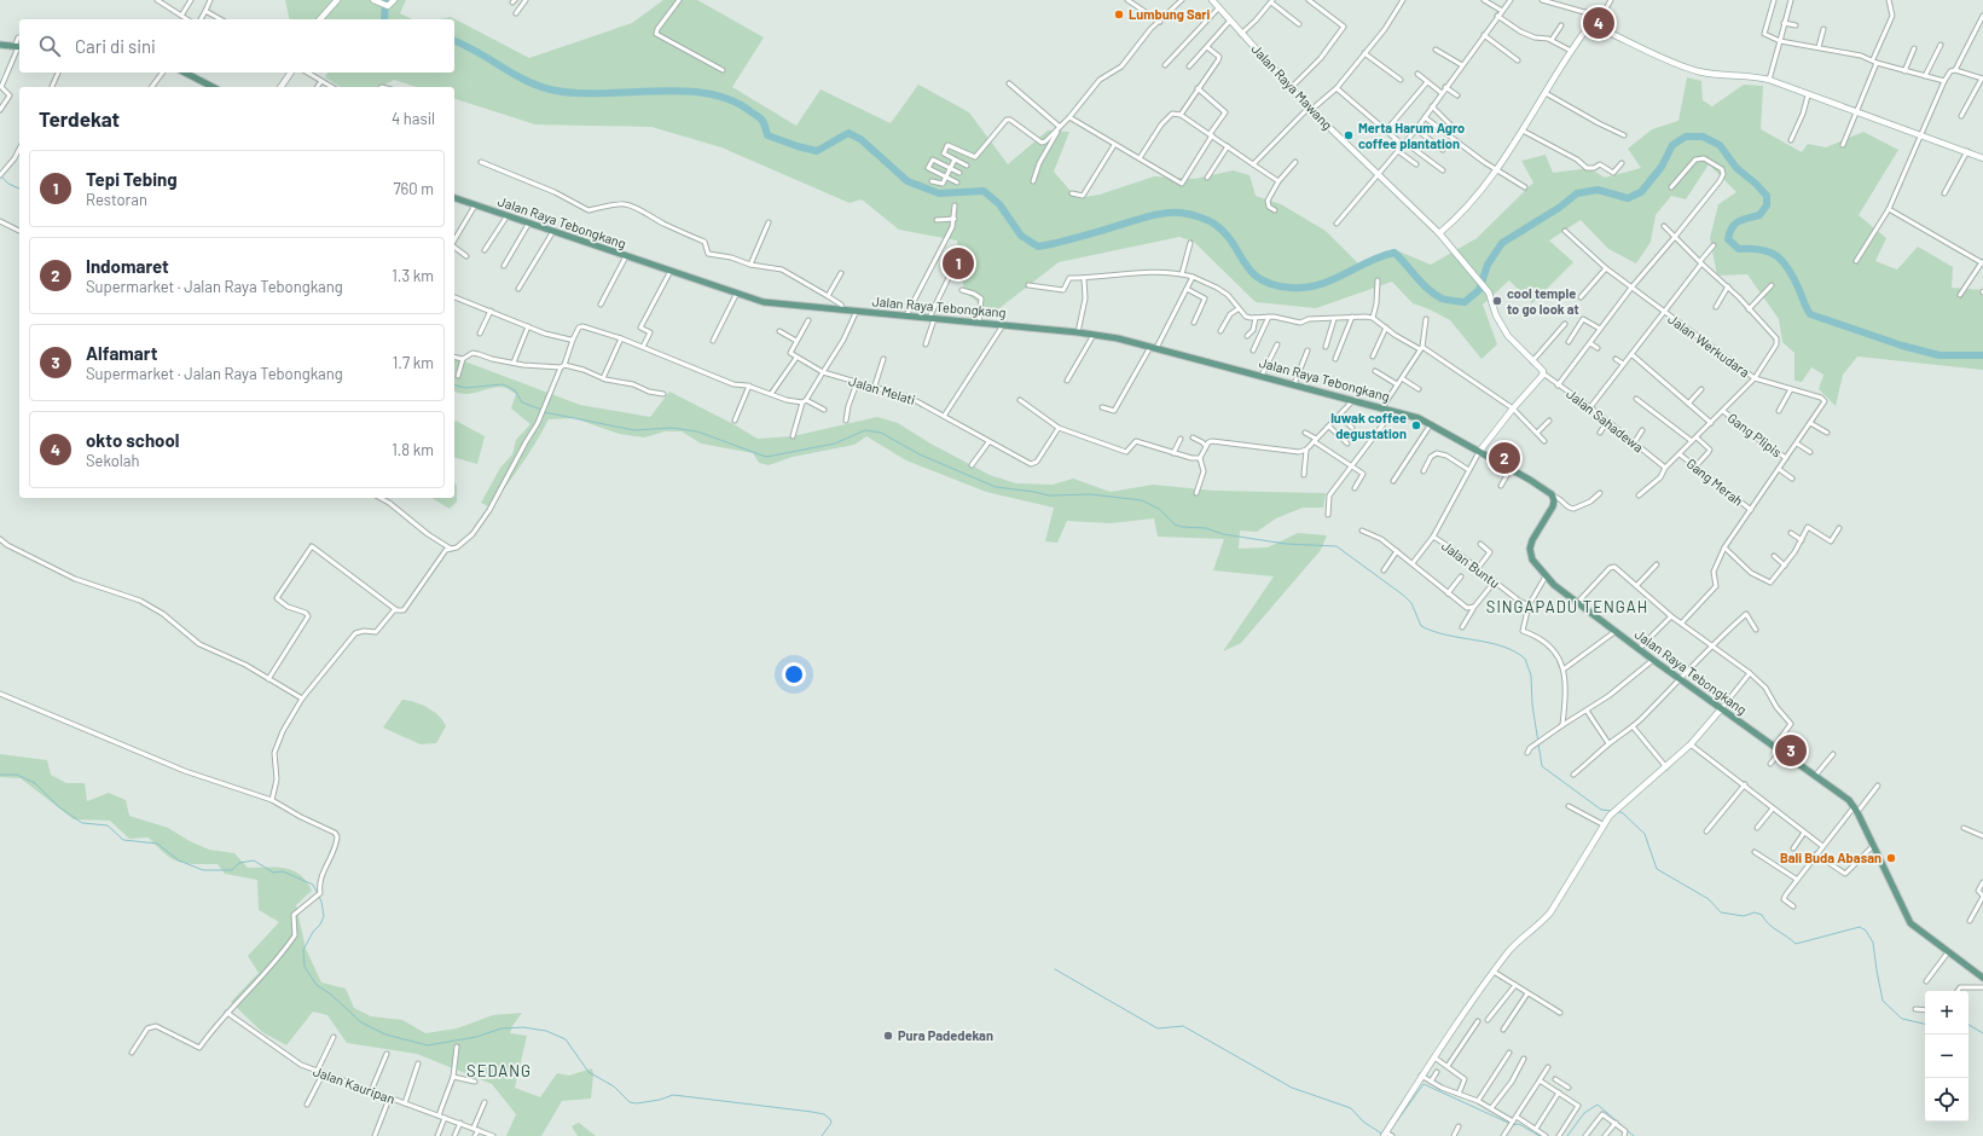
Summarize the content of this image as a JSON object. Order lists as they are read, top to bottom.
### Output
{
  "streets": {
    "main road": ["Jalan Raya Mawang", "Jalan Raya Tebongkang"],
    "street": [
      "Jalan Werkudara",
      "Jalan Melati",
      "Jalan Sahadewa",
      "Gang Plipis",
      "Gang Merah",
      "Jalan Buntu",
      "Jalan Kauripan"
    ]
  },
  "crossings": [
    ["Jalan Raya Mawang", "Jalan Sahadewa"]
  ],
  "districts": ["SINGAPADU TENGAH", "SEDANG"],
  "places": [
    "Lumbung Sari",
    "Merta Harum Agro coffee plantation",
    "cool temple to go look at",
    "luwak coffee degustation",
    "Bali Buda Abasan",
    "Pura Padedekan"
  ],
  "page": {
    "pins": [
      "4",
      "1",
      "2",
      "3"
    ],
    "search": "Cari di sini",
    "heading": ["Terdekat", "4 hasil"],
    "list": [
      {
        "mark": "1",
        "name": "Tepi Tebing",
        "note": "Restoran",
        "value": "760 m"
      },
      {
        "mark": "2",
        "name": "Indomaret",
        "note": "Supermarket · Jalan Raya Tebongkang",
        "value": "1.3 km"
      },
      {
        "mark": "3",
        "name": "Alfamart",
        "note": "Supermarket · Jalan Raya Tebongkang",
        "value": "1.7 km"
      },
      {
        "mark": "4",
        "name": "okto school",
        "note": "Sekolah",
        "value": "1.8 km"
      }
    ],
    "map_buttons": ["+", "−"]
  }
}
